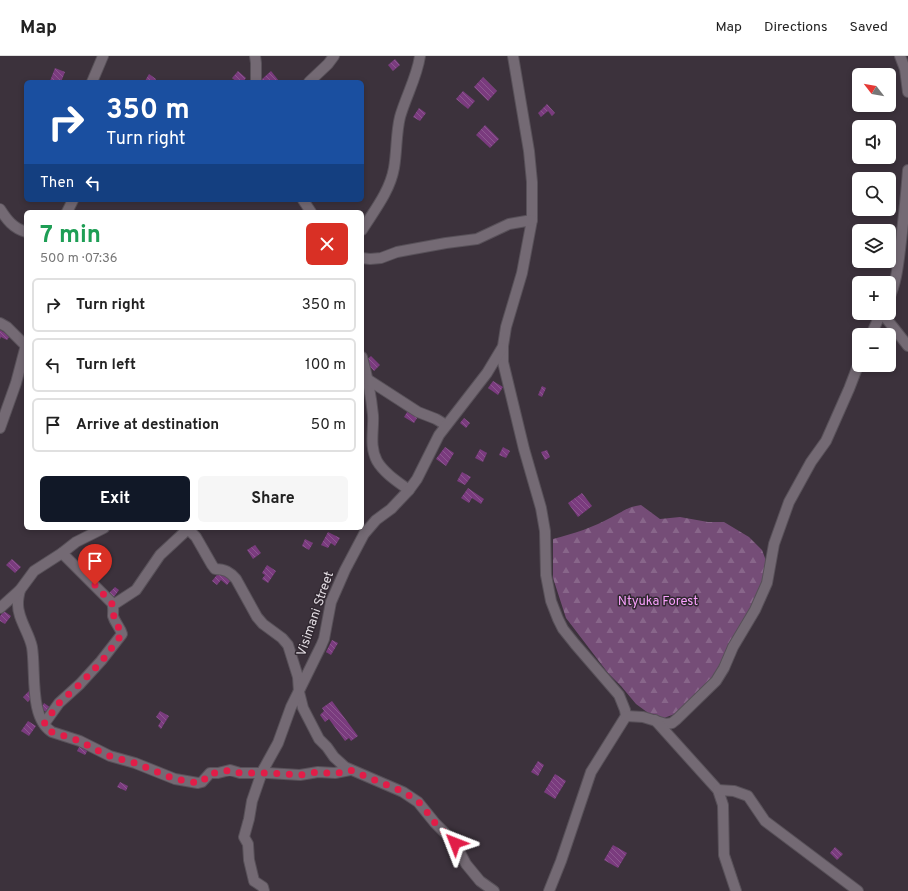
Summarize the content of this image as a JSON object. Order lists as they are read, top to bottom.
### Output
{
  "streets": {
    "street": ["Visimani Street"]
  },
  "parks": ["Ntyuka Forest"],
  "north": "top left",
  "page": {
    "header": "Map",
    "nav": ["Map", "Directions", "Saved"],
    "map_buttons": ["+", "−"],
    "turn": ["350 m", "Turn right"],
    "then": "Then",
    "heading": ["7 min", "500 m · 07:36"],
    "list": [
      {
        "name": "Turn right",
        "value": "350 m"
      },
      {
        "name": "Turn left",
        "value": "100 m"
      },
      {
        "name": "Arrive at destination",
        "value": "50 m"
      }
    ],
    "buttons": ["Exit", "Share"]
  }
}
